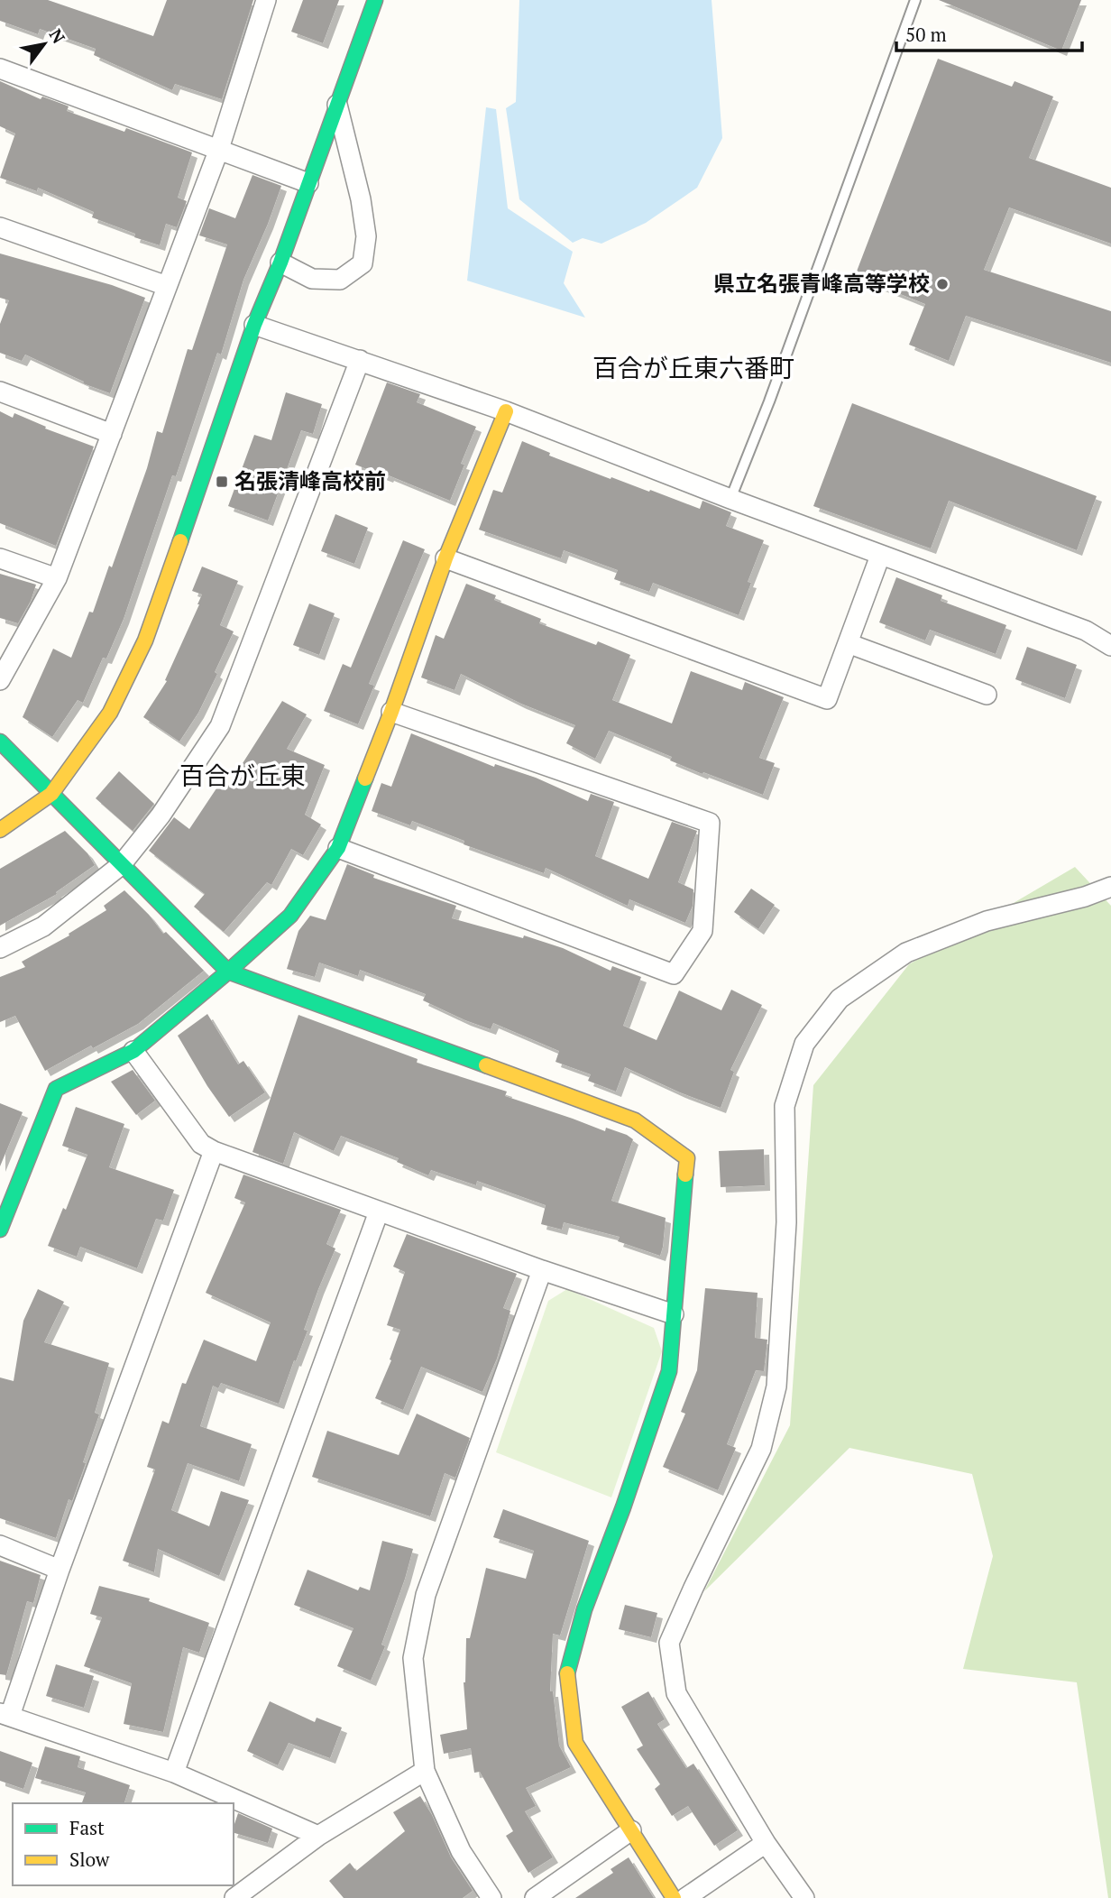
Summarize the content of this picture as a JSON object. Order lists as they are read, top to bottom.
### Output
{
  "districts": ["百合が丘東六番町", "百合が丘東"],
  "places": {
    "other": ["県立名張青峰高等学校"],
    "transit": ["名張清峰高校前"]
  },
  "legend": ["Fast", "Slow"],
  "scale_bar": "50 m",
  "north": "top right"
}
